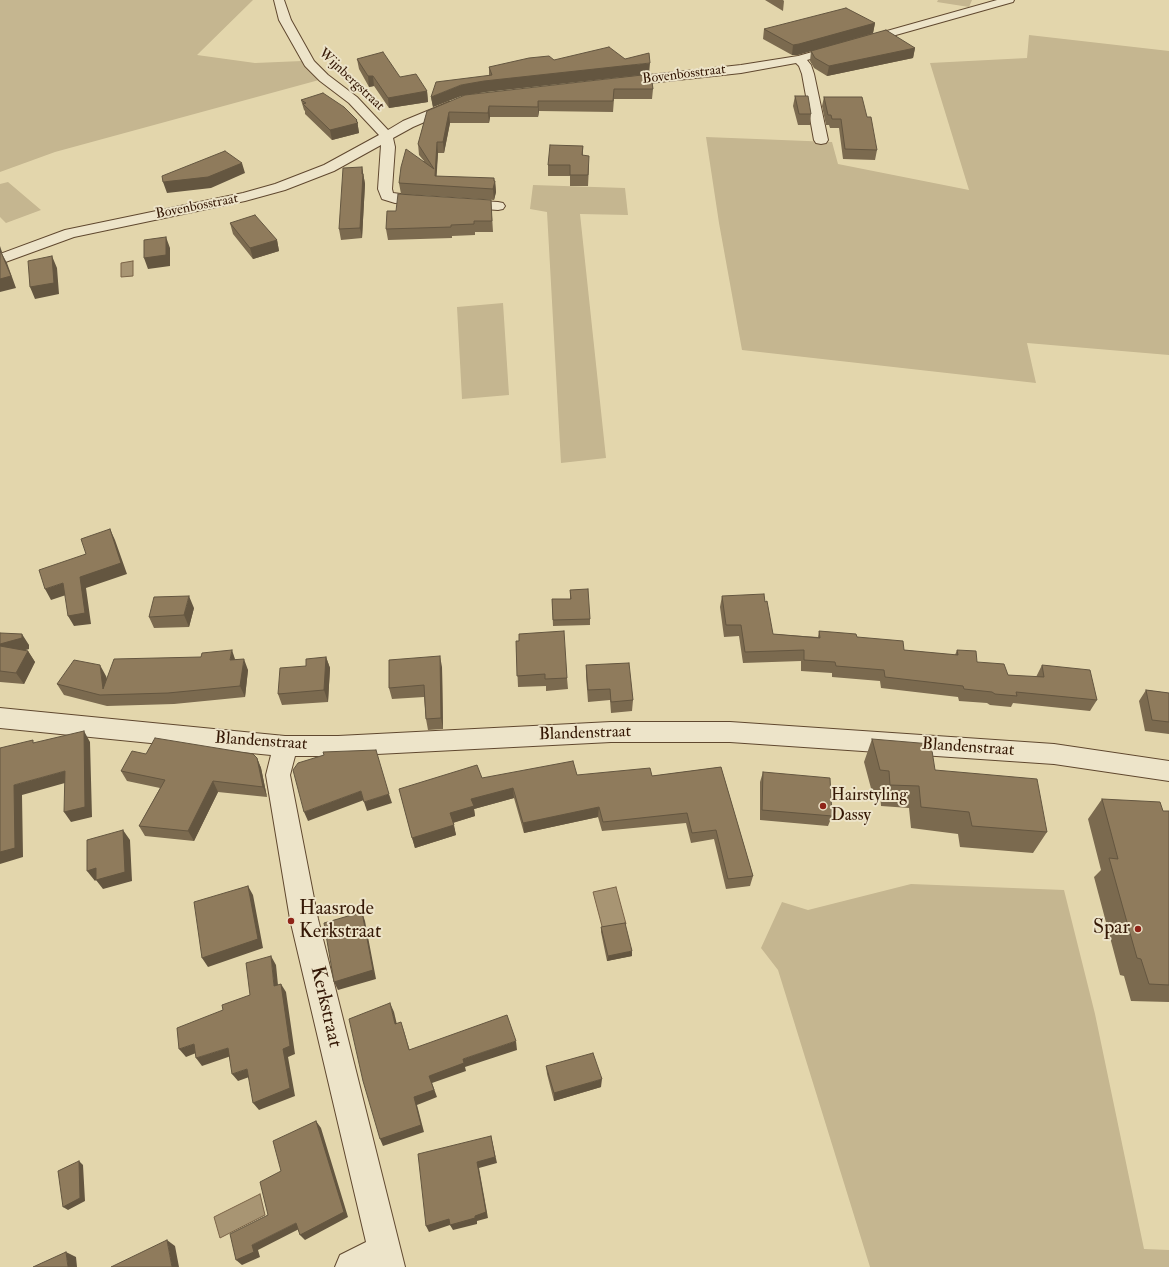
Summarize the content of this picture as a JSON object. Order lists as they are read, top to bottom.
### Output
{
  "streets": {
    "street": [
      "Bovenbosstraat",
      "Wijnbergstraat",
      "Blandenstraat",
      "Kerkstraat"
    ]
  },
  "crossings": [
    ["Bovenbosstraat", "Wijnbergstraat"],
    ["Blandenstraat", "Kerkstraat"]
  ],
  "places": ["Hairstyling Dassy", "Haasrode Kerkstraat", "Spar"]
}
